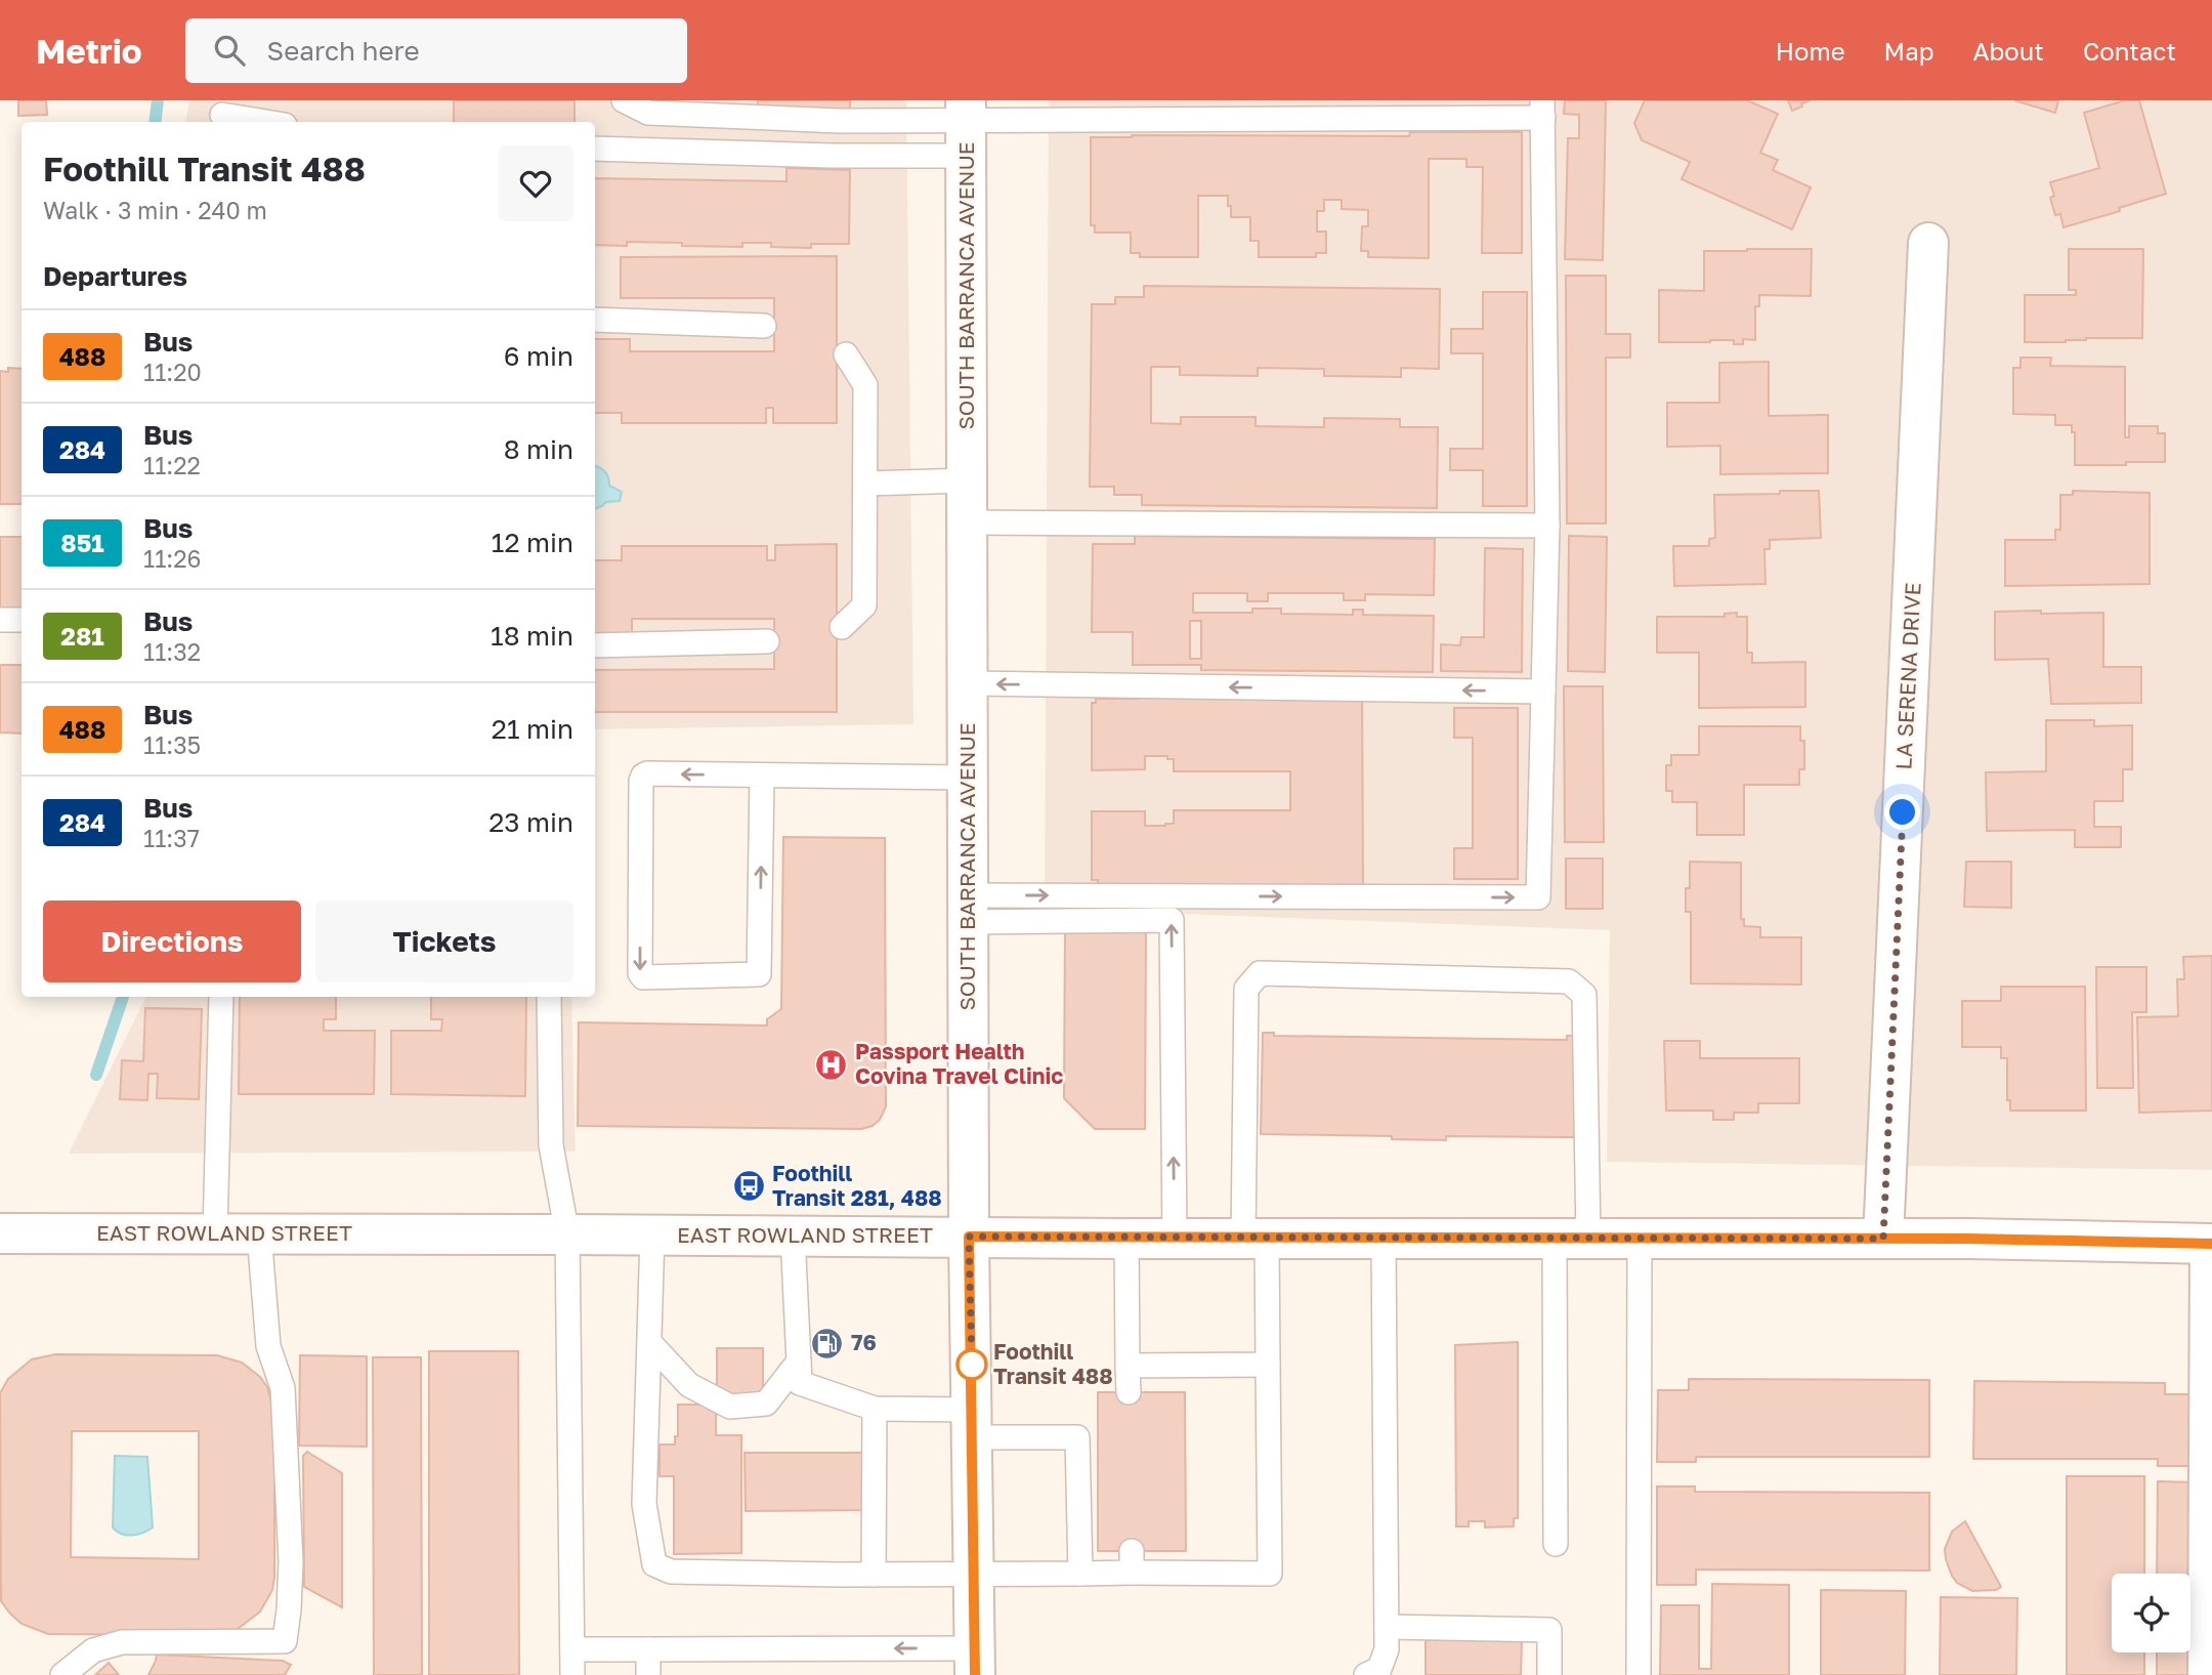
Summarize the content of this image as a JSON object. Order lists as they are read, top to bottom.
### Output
{
  "streets": {
    "main road": ["SOUTH BARRANCA AVENUE", "LA SERENA DRIVE", "EAST ROWLAND STREET"]
  },
  "crossings": [
    ["SOUTH BARRANCA AVENUE", "EAST ROWLAND STREET"],
    ["LA SERENA DRIVE", "EAST ROWLAND STREET"]
  ],
  "places": {
    "hospital": ["Passport Health Covina Travel Clinic"],
    "bus stop": ["Foothill Transit 281, 488"],
    "fuel station": ["76"],
    "other": ["Foothill Transit 488"]
  },
  "lines": ["bus line 488"],
  "page": {
    "header": "Metrio",
    "search": "Search here",
    "nav": [
      "Home",
      "Map",
      "About",
      "Contact"
    ],
    "heading": [
      ["Foothill Transit 488", "Walk · 3 min · 240 m"],
      "Departures"
    ],
    "list": [
      {
        "mark": "488",
        "name": "Bus",
        "note": "11:20",
        "value": "6 min"
      },
      {
        "mark": "284",
        "name": "Bus",
        "note": "11:22",
        "value": "8 min"
      },
      {
        "mark": "851",
        "name": "Bus",
        "note": "11:26",
        "value": "12 min"
      },
      {
        "mark": "281",
        "name": "Bus",
        "note": "11:32",
        "value": "18 min"
      },
      {
        "mark": "488",
        "name": "Bus",
        "note": "11:35",
        "value": "21 min"
      },
      {
        "mark": "284",
        "name": "Bus",
        "note": "11:37",
        "value": "23 min"
      }
    ],
    "buttons": ["Directions", "Tickets"]
  }
}
